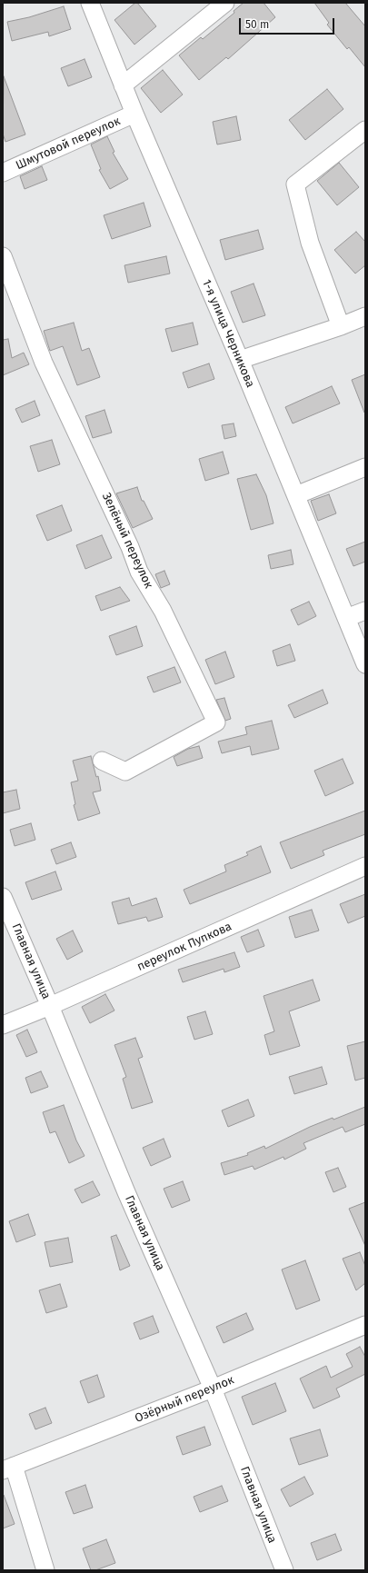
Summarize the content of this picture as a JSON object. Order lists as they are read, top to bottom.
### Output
{
  "streets": {
    "street": [
      "Шмутовой переулок",
      "1-я улица Черникова",
      "Зелёный переулок",
      "переулок Пупкова",
      "Главная улица",
      "Озёрный переулок"
    ]
  },
  "crossings": [
    ["Шмутовой переулок", "1-я улица Черникова"],
    ["переулок Пупкова", "Главная улица"],
    ["Главная улица", "Озёрный переулок"]
  ],
  "scale_bar": "50 m"
}
